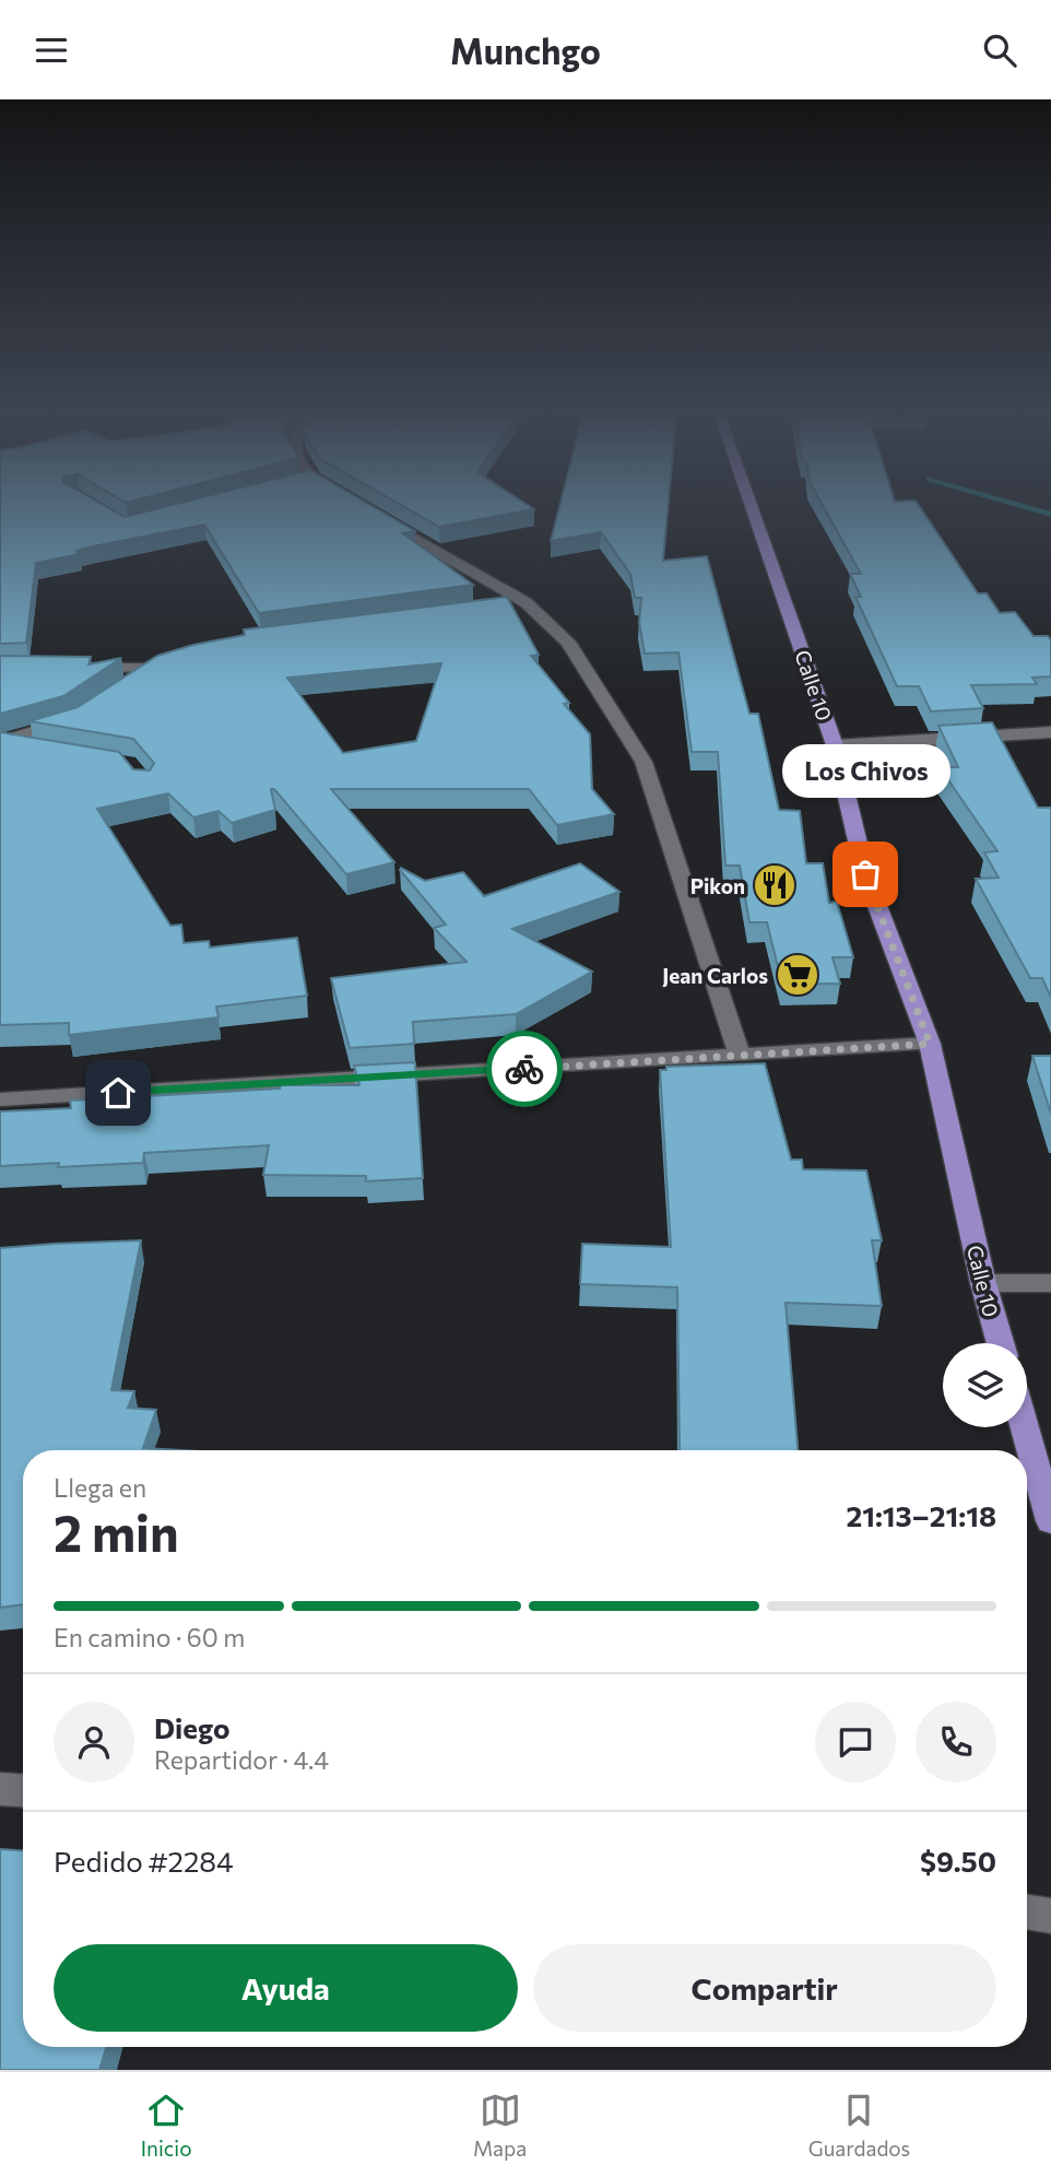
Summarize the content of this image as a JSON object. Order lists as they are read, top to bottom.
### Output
{
  "streets": {
    "main road": ["Calle 10"]
  },
  "places": {
    "other": ["Los Chivos"],
    "restaurant": ["Pikon"],
    "supermarket": ["Jean Carlos"]
  },
  "page": {
    "header": "Munchgo",
    "bubble": "Los Chivos",
    "heading": ["2 min", "Llega en", "21:13–21:18"],
    "panel": [
      "Diego",
      "Repartidor · 4.4",
      "Pedido #2284",
      "$9.50"
    ],
    "bar": "En camino · 60 m",
    "buttons": ["Ayuda", "Compartir"],
    "tabs": ["Inicio", "Mapa", "Guardados"]
  }
}
